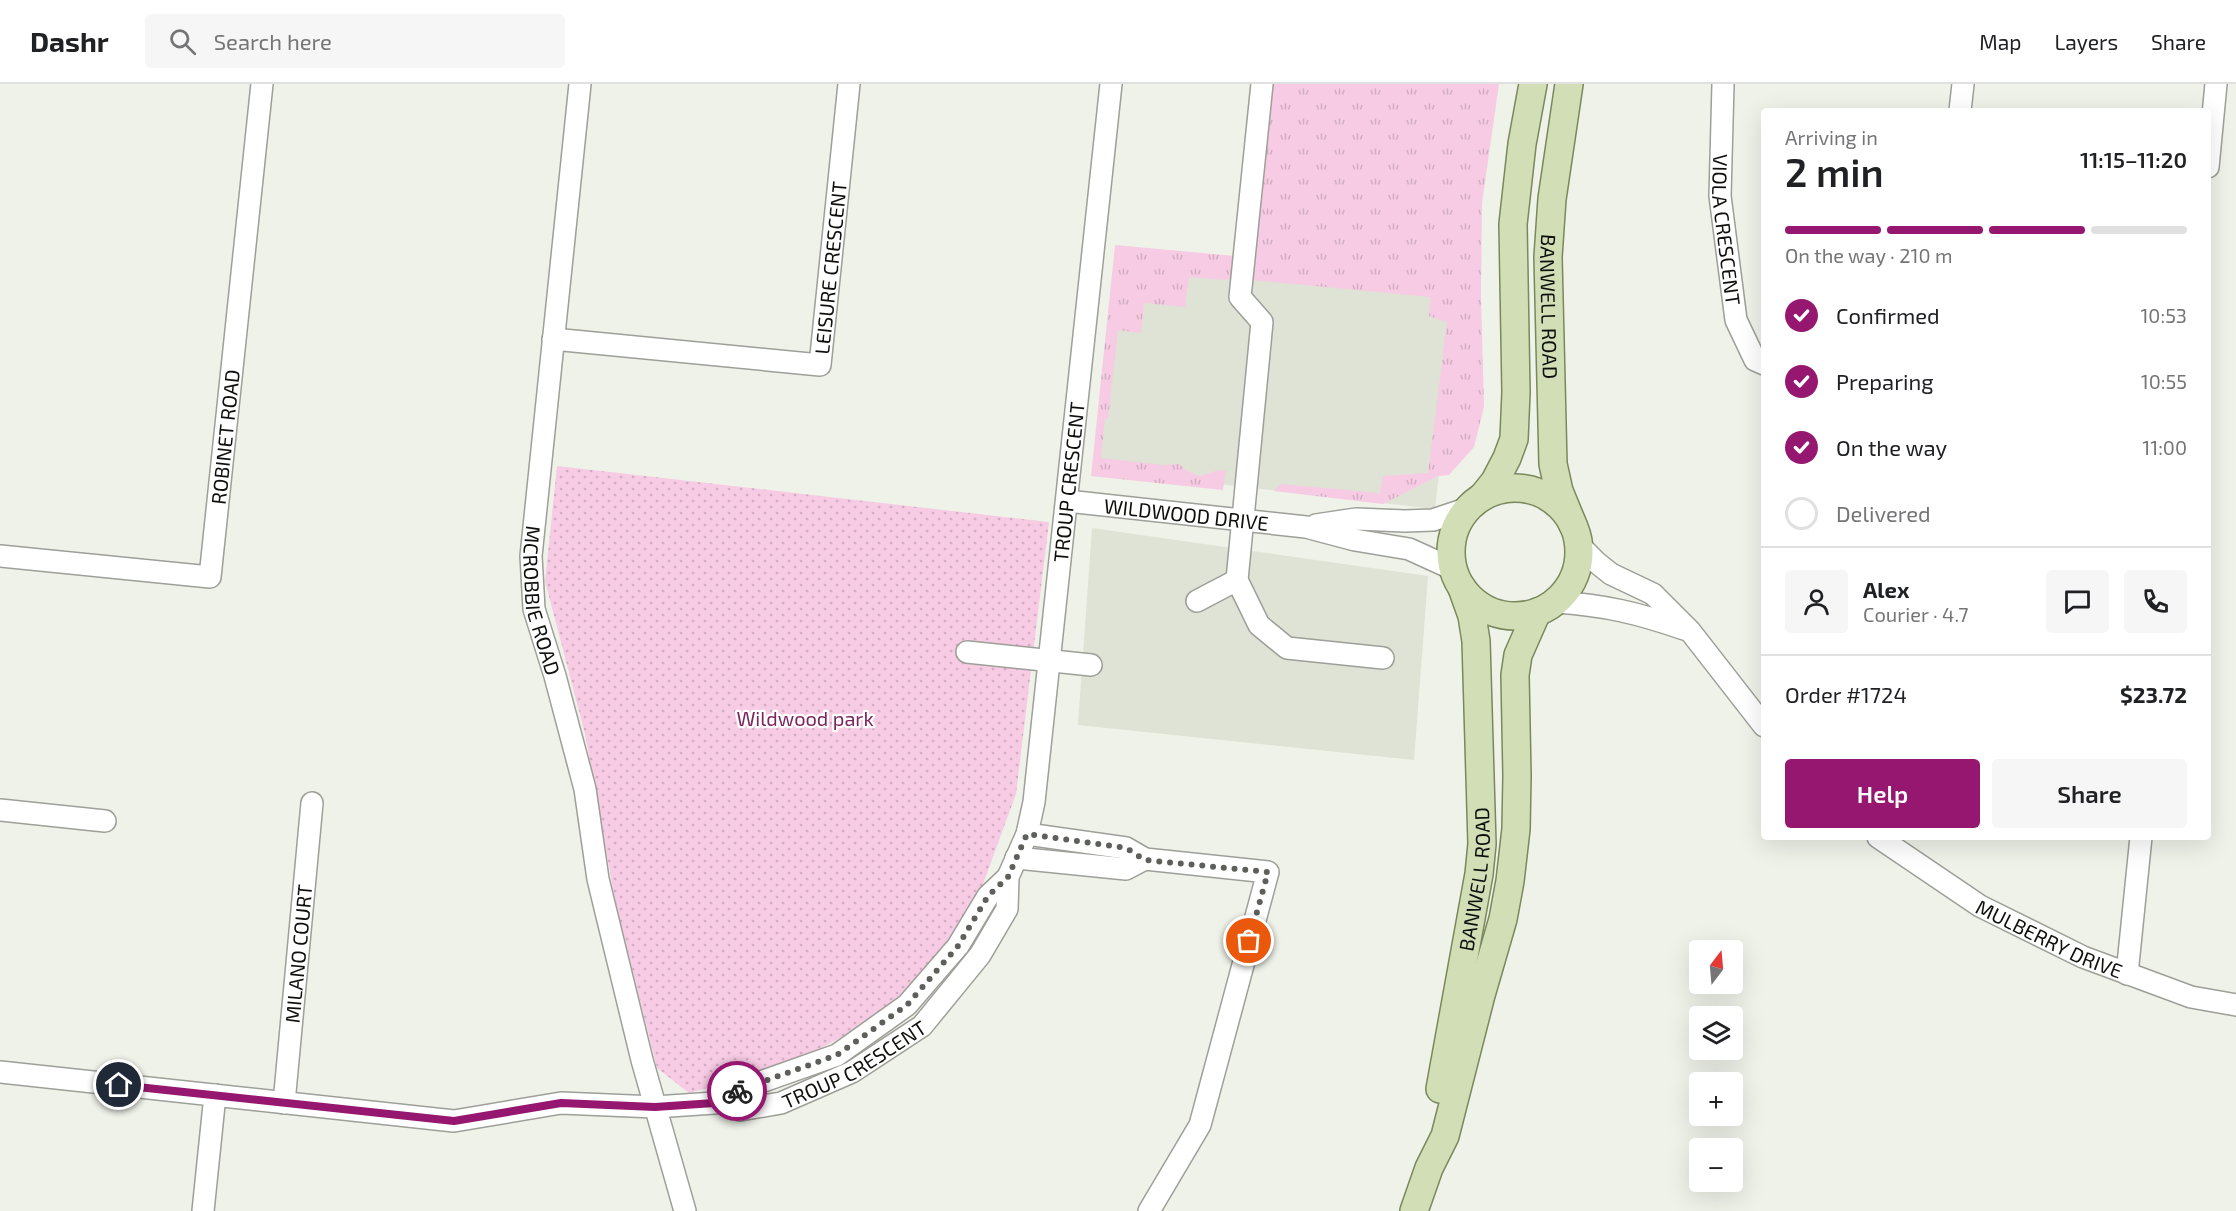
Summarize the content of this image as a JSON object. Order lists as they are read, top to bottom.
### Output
{
  "streets": {
    "main road": ["BANWELL ROAD"],
    "street": [
      "VIOLA CRESCENT",
      "LEISURE CRESCENT",
      "ROBINET ROAD",
      "TROUP CRESCENT",
      "WILDWOOD DRIVE",
      "MCROBBIE ROAD",
      "MULBERRY DRIVE",
      "MILANO COURT"
    ]
  },
  "crossings": [
    ["LEISURE CRESCENT", "MCROBBIE ROAD"],
    ["BANWELL ROAD", "WILDWOOD DRIVE"],
    ["TROUP CRESCENT", "WILDWOOD DRIVE"],
    ["TROUP CRESCENT", "MCROBBIE ROAD"]
  ],
  "parks": ["Wildwood park"],
  "north": "top",
  "page": {
    "header": "Dashr",
    "search": "Search here",
    "nav": ["Map", "Layers", "Share"],
    "heading": ["2 min", "Arriving in", "11:15–11:20"],
    "panel": [
      "Alex",
      "Courier · 4.7",
      "Order #1724",
      "$23.72"
    ],
    "bar": "On the way · 210 m",
    "list": [
      ["Confirmed", "10:53"],
      ["Preparing", "10:55"],
      ["On the way", "11:00"],
      "Delivered"
    ],
    "buttons": ["Help", "Share"],
    "map_buttons": ["+", "−"]
  }
}
